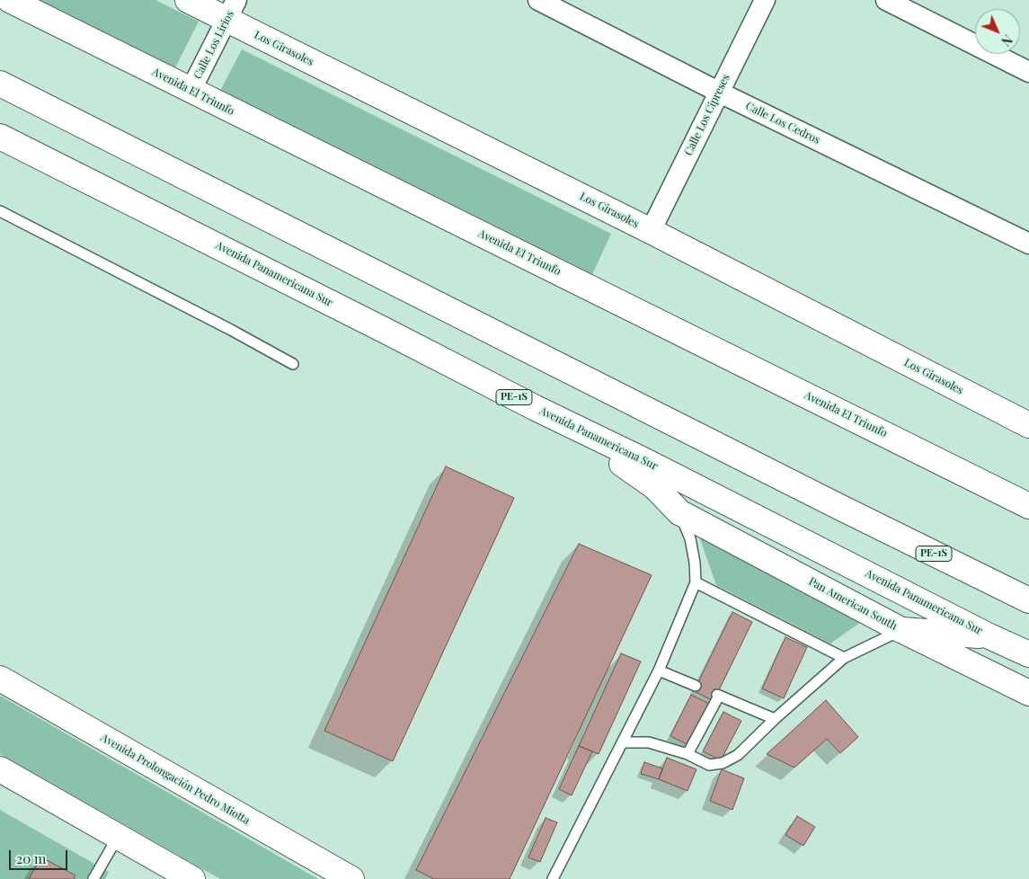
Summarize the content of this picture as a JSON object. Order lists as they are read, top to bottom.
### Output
{
  "streets": {
    "main road": [
      "Los Girasoles",
      "Avenida El Triunfo",
      "Avenida Panamericana Sur",
      "PE-1S",
      "Pan American South",
      "Avenida Prolongación Pedro Miotta"
    ],
    "street": ["Calle Los Lirios", "Calle Los Cipreses", "Calle Los Cedros"]
  },
  "crossings": [
    ["Calle Los Lirios", "Los Girasoles"],
    ["Calle Los Lirios", "Avenida El Triunfo"],
    ["Los Girasoles", "Calle Los Cipreses"],
    ["Calle Los Cipreses", "Calle Los Cedros"],
    ["Avenida Panamericana Sur", "Pan American South"]
  ],
  "scale_bar": "20 m",
  "north": "bottom right"
}
